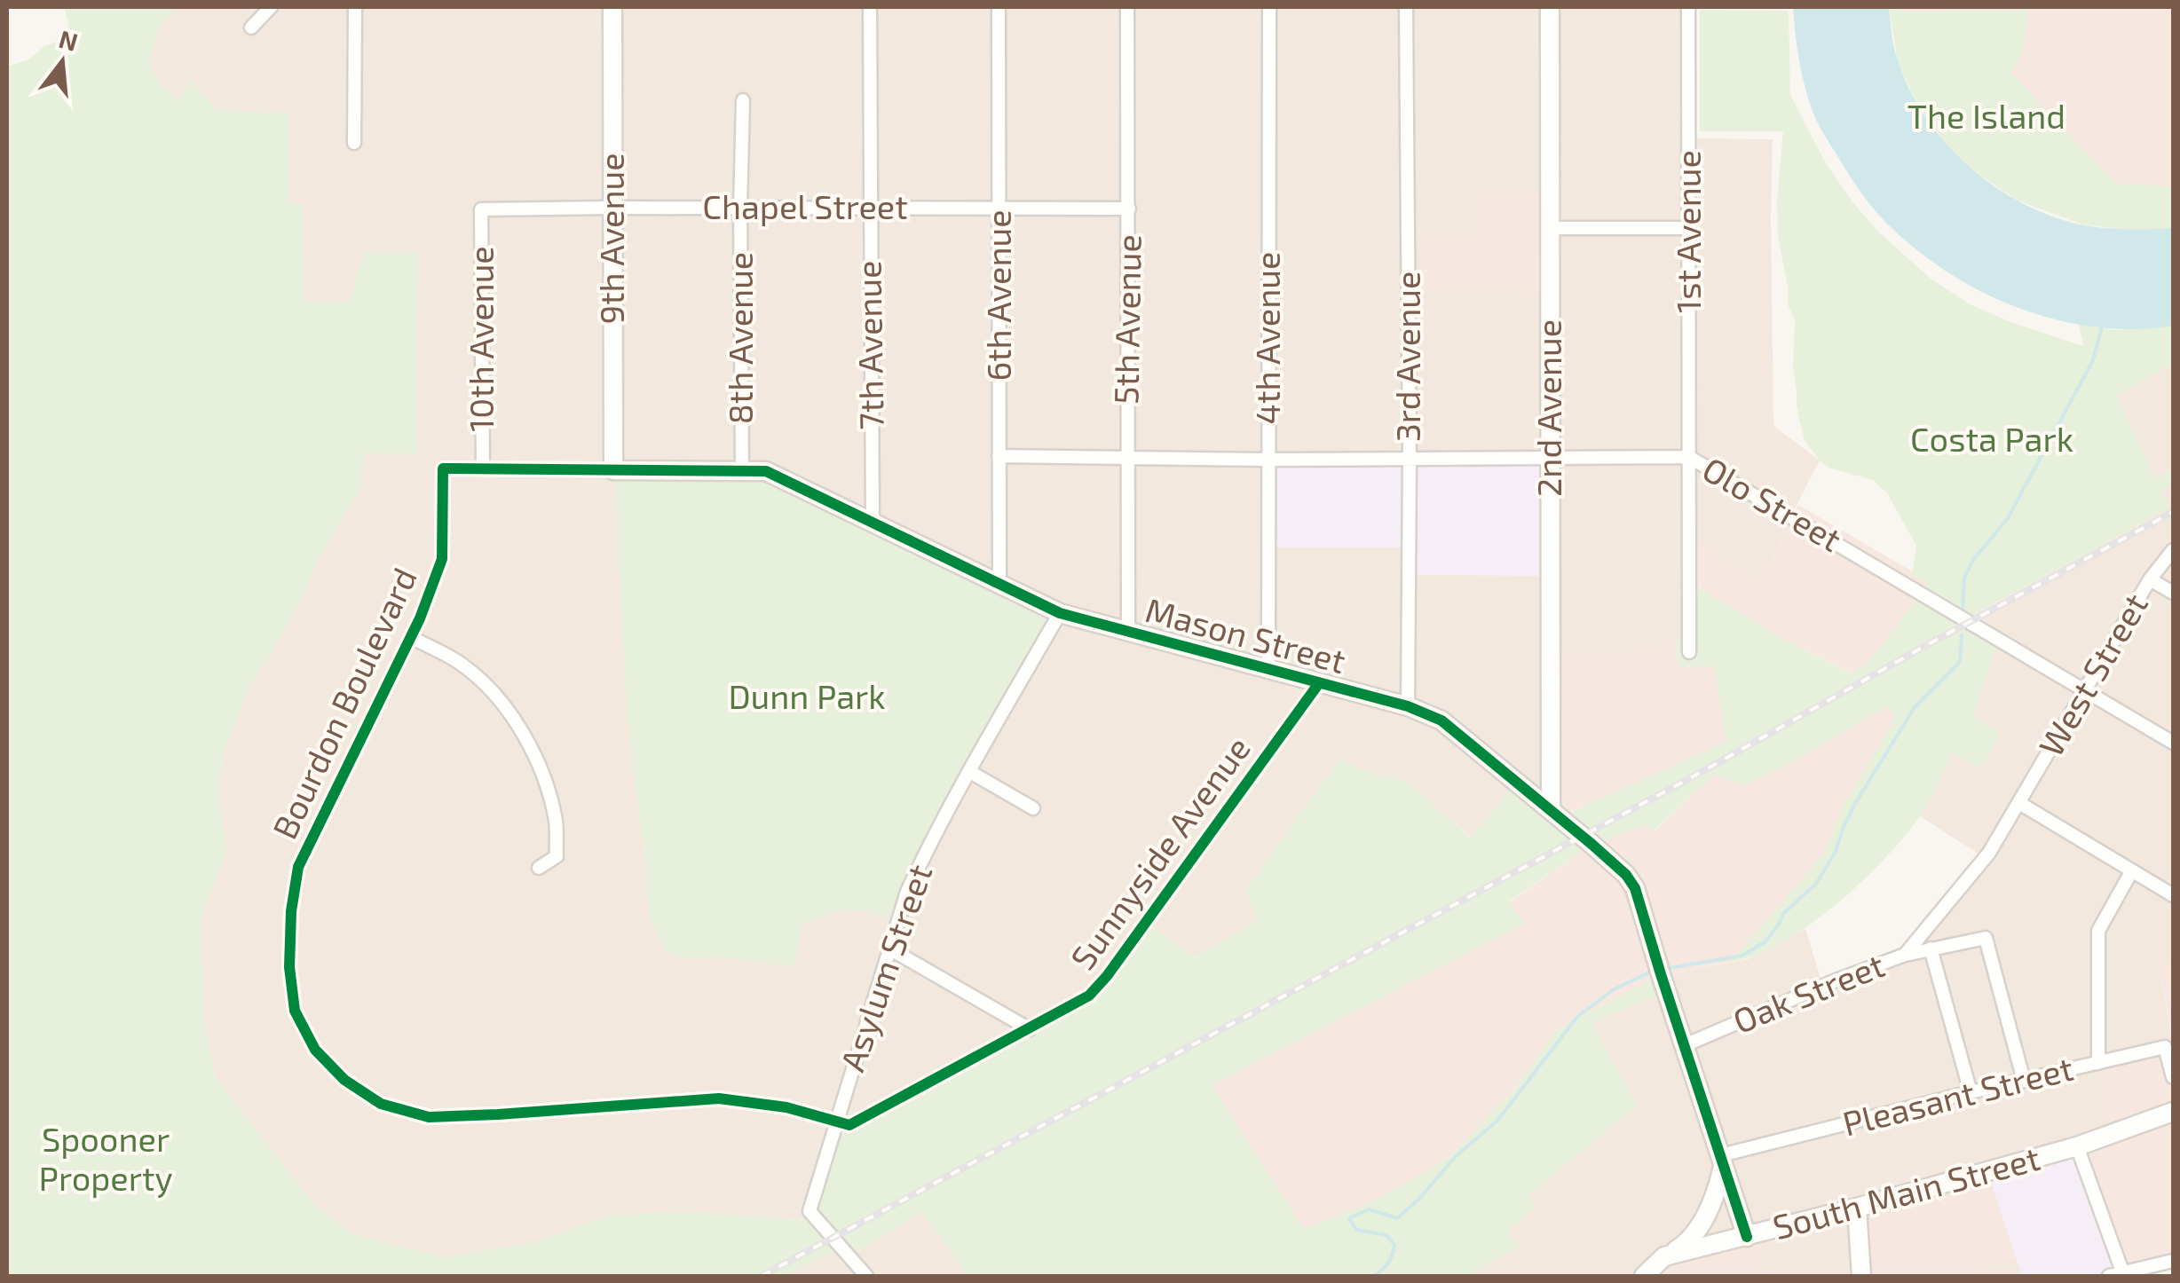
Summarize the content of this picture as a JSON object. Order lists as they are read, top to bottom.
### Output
{
  "streets": {
    "street": [
      "Chapel Street",
      "1st Avenue",
      "9th Avenue",
      "6th Avenue",
      "5th Avenue",
      "8th Avenue",
      "4th Avenue",
      "10th Avenue",
      "7th Avenue",
      "3rd Avenue",
      "2nd Avenue",
      "Olo Street",
      "Mason Street",
      "West Street",
      "Bourdon Boulevard",
      "Sunnyside Avenue",
      "Asylum Street",
      "Oak Street",
      "Pleasant Street",
      "South Main Street"
    ]
  },
  "crossings": [
    ["Chapel Street", "9th Avenue"],
    ["Chapel Street", "6th Avenue"],
    ["Chapel Street", "5th Avenue"],
    ["Chapel Street", "8th Avenue"],
    ["Chapel Street", "10th Avenue"],
    ["Chapel Street", "7th Avenue"],
    ["1st Avenue", "Olo Street"],
    ["9th Avenue", "Mason Street"],
    ["6th Avenue", "Olo Street"],
    ["6th Avenue", "Mason Street"],
    ["5th Avenue", "Olo Street"],
    ["5th Avenue", "Mason Street"],
    ["8th Avenue", "Mason Street"],
    ["4th Avenue", "Olo Street"],
    ["4th Avenue", "Mason Street"],
    ["10th Avenue", "Mason Street"],
    ["7th Avenue", "Mason Street"],
    ["3rd Avenue", "Olo Street"],
    ["3rd Avenue", "Mason Street"],
    ["2nd Avenue", "Olo Street"],
    ["2nd Avenue", "Mason Street"],
    ["Olo Street", "West Street"],
    ["Mason Street", "Bourdon Boulevard"],
    ["Mason Street", "Sunnyside Avenue"],
    ["Mason Street", "Asylum Street"],
    ["Mason Street", "Oak Street"],
    ["Mason Street", "Pleasant Street"],
    ["Mason Street", "South Main Street"],
    ["West Street", "Oak Street"],
    ["Bourdon Boulevard", "Sunnyside Avenue"],
    ["Bourdon Boulevard", "Asylum Street"],
    ["Sunnyside Avenue", "Asylum Street"]
  ],
  "parks": [
    "The Island",
    "Costa Park",
    "Dunn Park",
    "Spooner Property"
  ],
  "north": "top"
}
